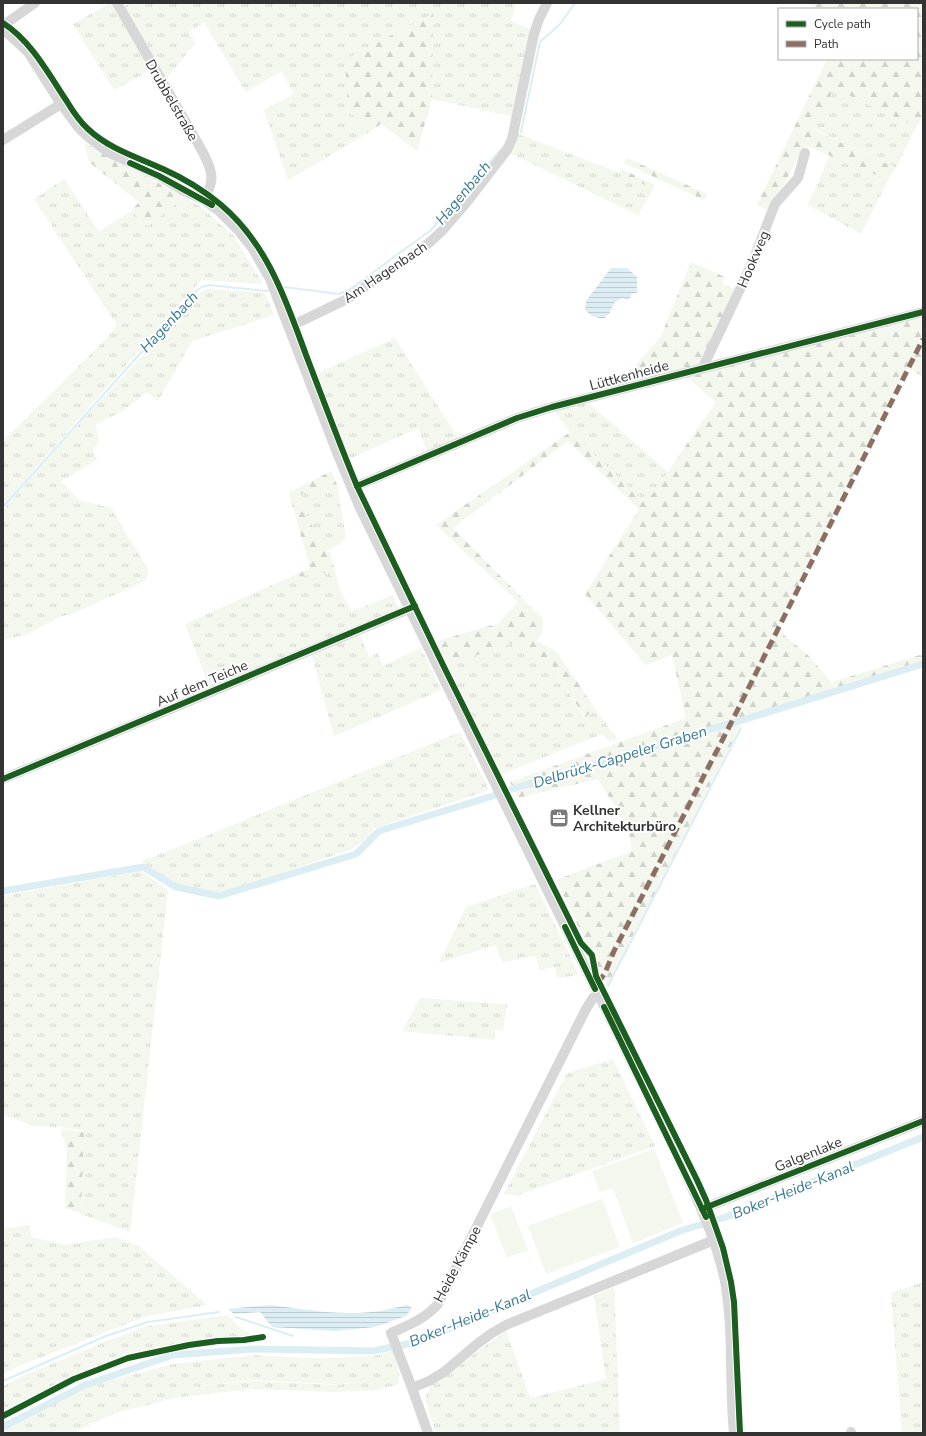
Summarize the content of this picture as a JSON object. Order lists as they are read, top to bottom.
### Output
{
  "streets": {
    "street": [
      "Drubbelstraße",
      "Hookweg",
      "Am Hagenbach",
      "Lüttkenheide",
      "Auf dem Teiche",
      "Galgenlake",
      "Heide Kämpe"
    ]
  },
  "crossings": [
    ["Hookweg", "Lüttkenheide"]
  ],
  "water": ["Hagenbach", "Delbrück-Cappeler Graben", "Boker-Heide-Kanal"],
  "places": {
    "office": ["Kellner Architekturbüro"]
  },
  "legend": ["Cycle path", "Path"]
}
